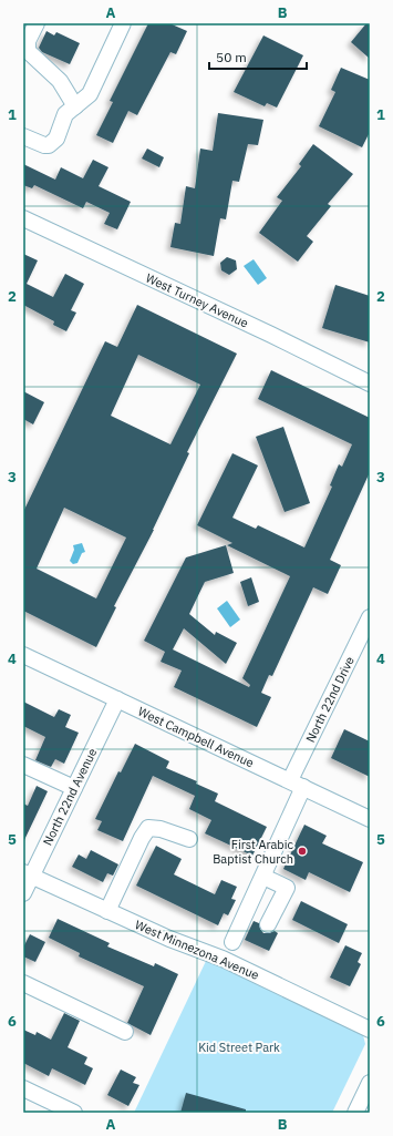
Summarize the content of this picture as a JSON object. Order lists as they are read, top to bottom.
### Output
{
  "streets": {
    "street": [
      "West Turney Avenue",
      "North 22nd Drive",
      "West Campbell Avenue",
      "North 22nd Avenue",
      "West Minnezona Avenue"
    ]
  },
  "crossings": [
    ["North 22nd Drive", "West Campbell Avenue"],
    ["West Campbell Avenue", "North 22nd Avenue"],
    ["North 22nd Avenue", "West Minnezona Avenue"]
  ],
  "parks": ["Kid Street Park"],
  "places": ["First Arabic Baptist Church"],
  "scale_bar": "50 m",
  "grid": {
    "columns": ["A", "B"],
    "rows": [
      "1",
      "2",
      "3",
      "4",
      "5",
      "6"
    ]
  }
}
